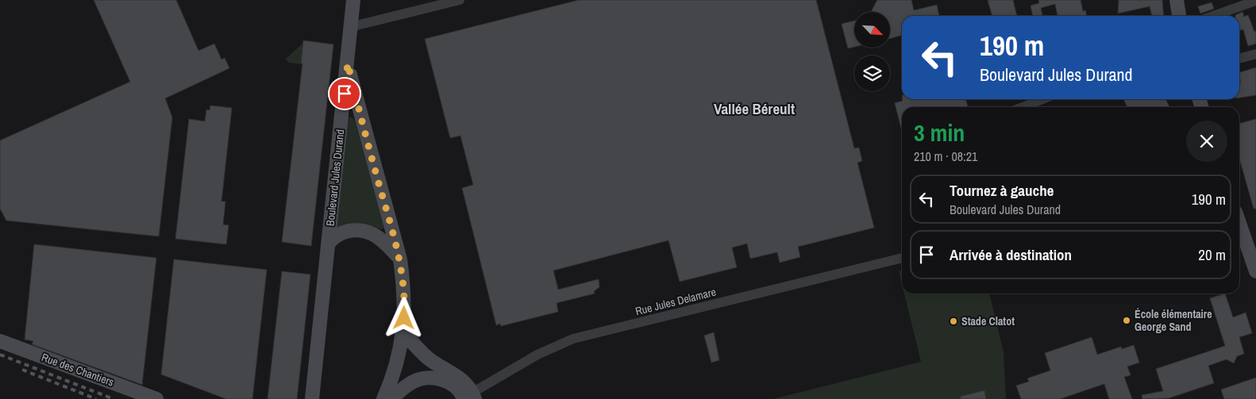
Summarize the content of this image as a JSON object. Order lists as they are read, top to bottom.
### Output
{
  "streets": {
    "street": ["Boulevard Jules Durand", "Rue Jules Delamare", "Rue des Chantiers"]
  },
  "districts": ["Vallée Béreult"],
  "places": ["École élémentaire George Sand", "Stade Clatot"],
  "north": "bottom right",
  "page": {
    "turn": ["190 m", "Boulevard Jules Durand"],
    "heading": ["3 min", "210 m · 08:21"],
    "list": [
      {
        "name": "Tournez à gauche",
        "note": "Boulevard Jules Durand",
        "value": "190 m"
      },
      {
        "name": "Arrivée à destination",
        "value": "20 m"
      }
    ]
  }
}
